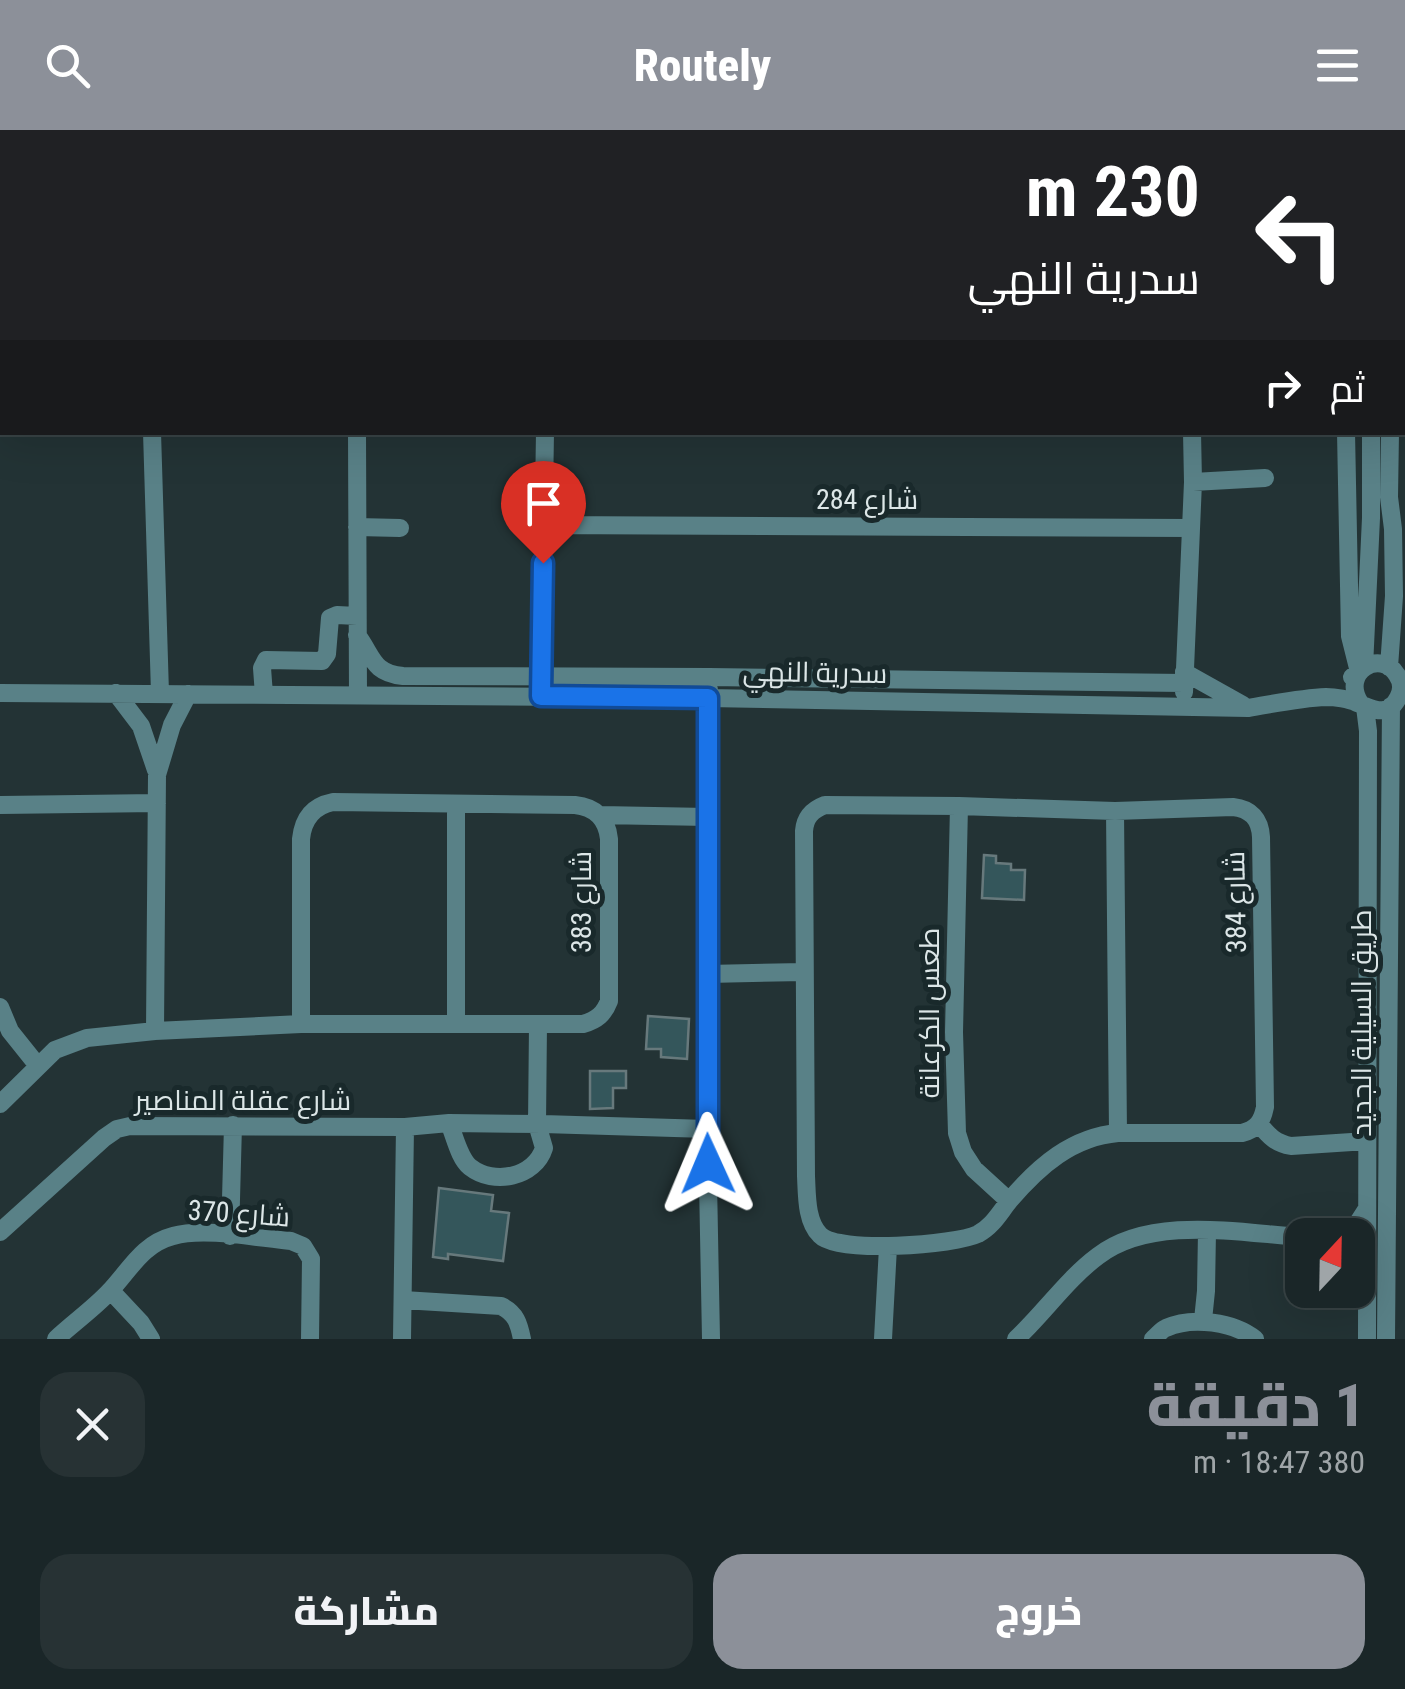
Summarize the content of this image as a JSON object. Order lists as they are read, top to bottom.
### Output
{
  "streets": {
    "street": [
      "شارع 284",
      "سدرية النهي",
      "شارع 383",
      "شارع 384",
      "طعس الكرعانة",
      "طريق السيلية الجديد",
      "شارع عقلة المناصير",
      "شارع 370"
    ]
  },
  "crossings": [
    ["سدرية النهي", "طريق السيلية الجديد"],
    ["شارع 384", "طعس الكرعانة"]
  ],
  "north": "top",
  "page": {
    "header": "Routely",
    "turn": ["230 m", "سدرية النهي"],
    "then": "ثم",
    "heading": ["1 دقيقة", "380 m · 18:47"],
    "buttons": ["خروج", "مشاركة"]
  }
}
